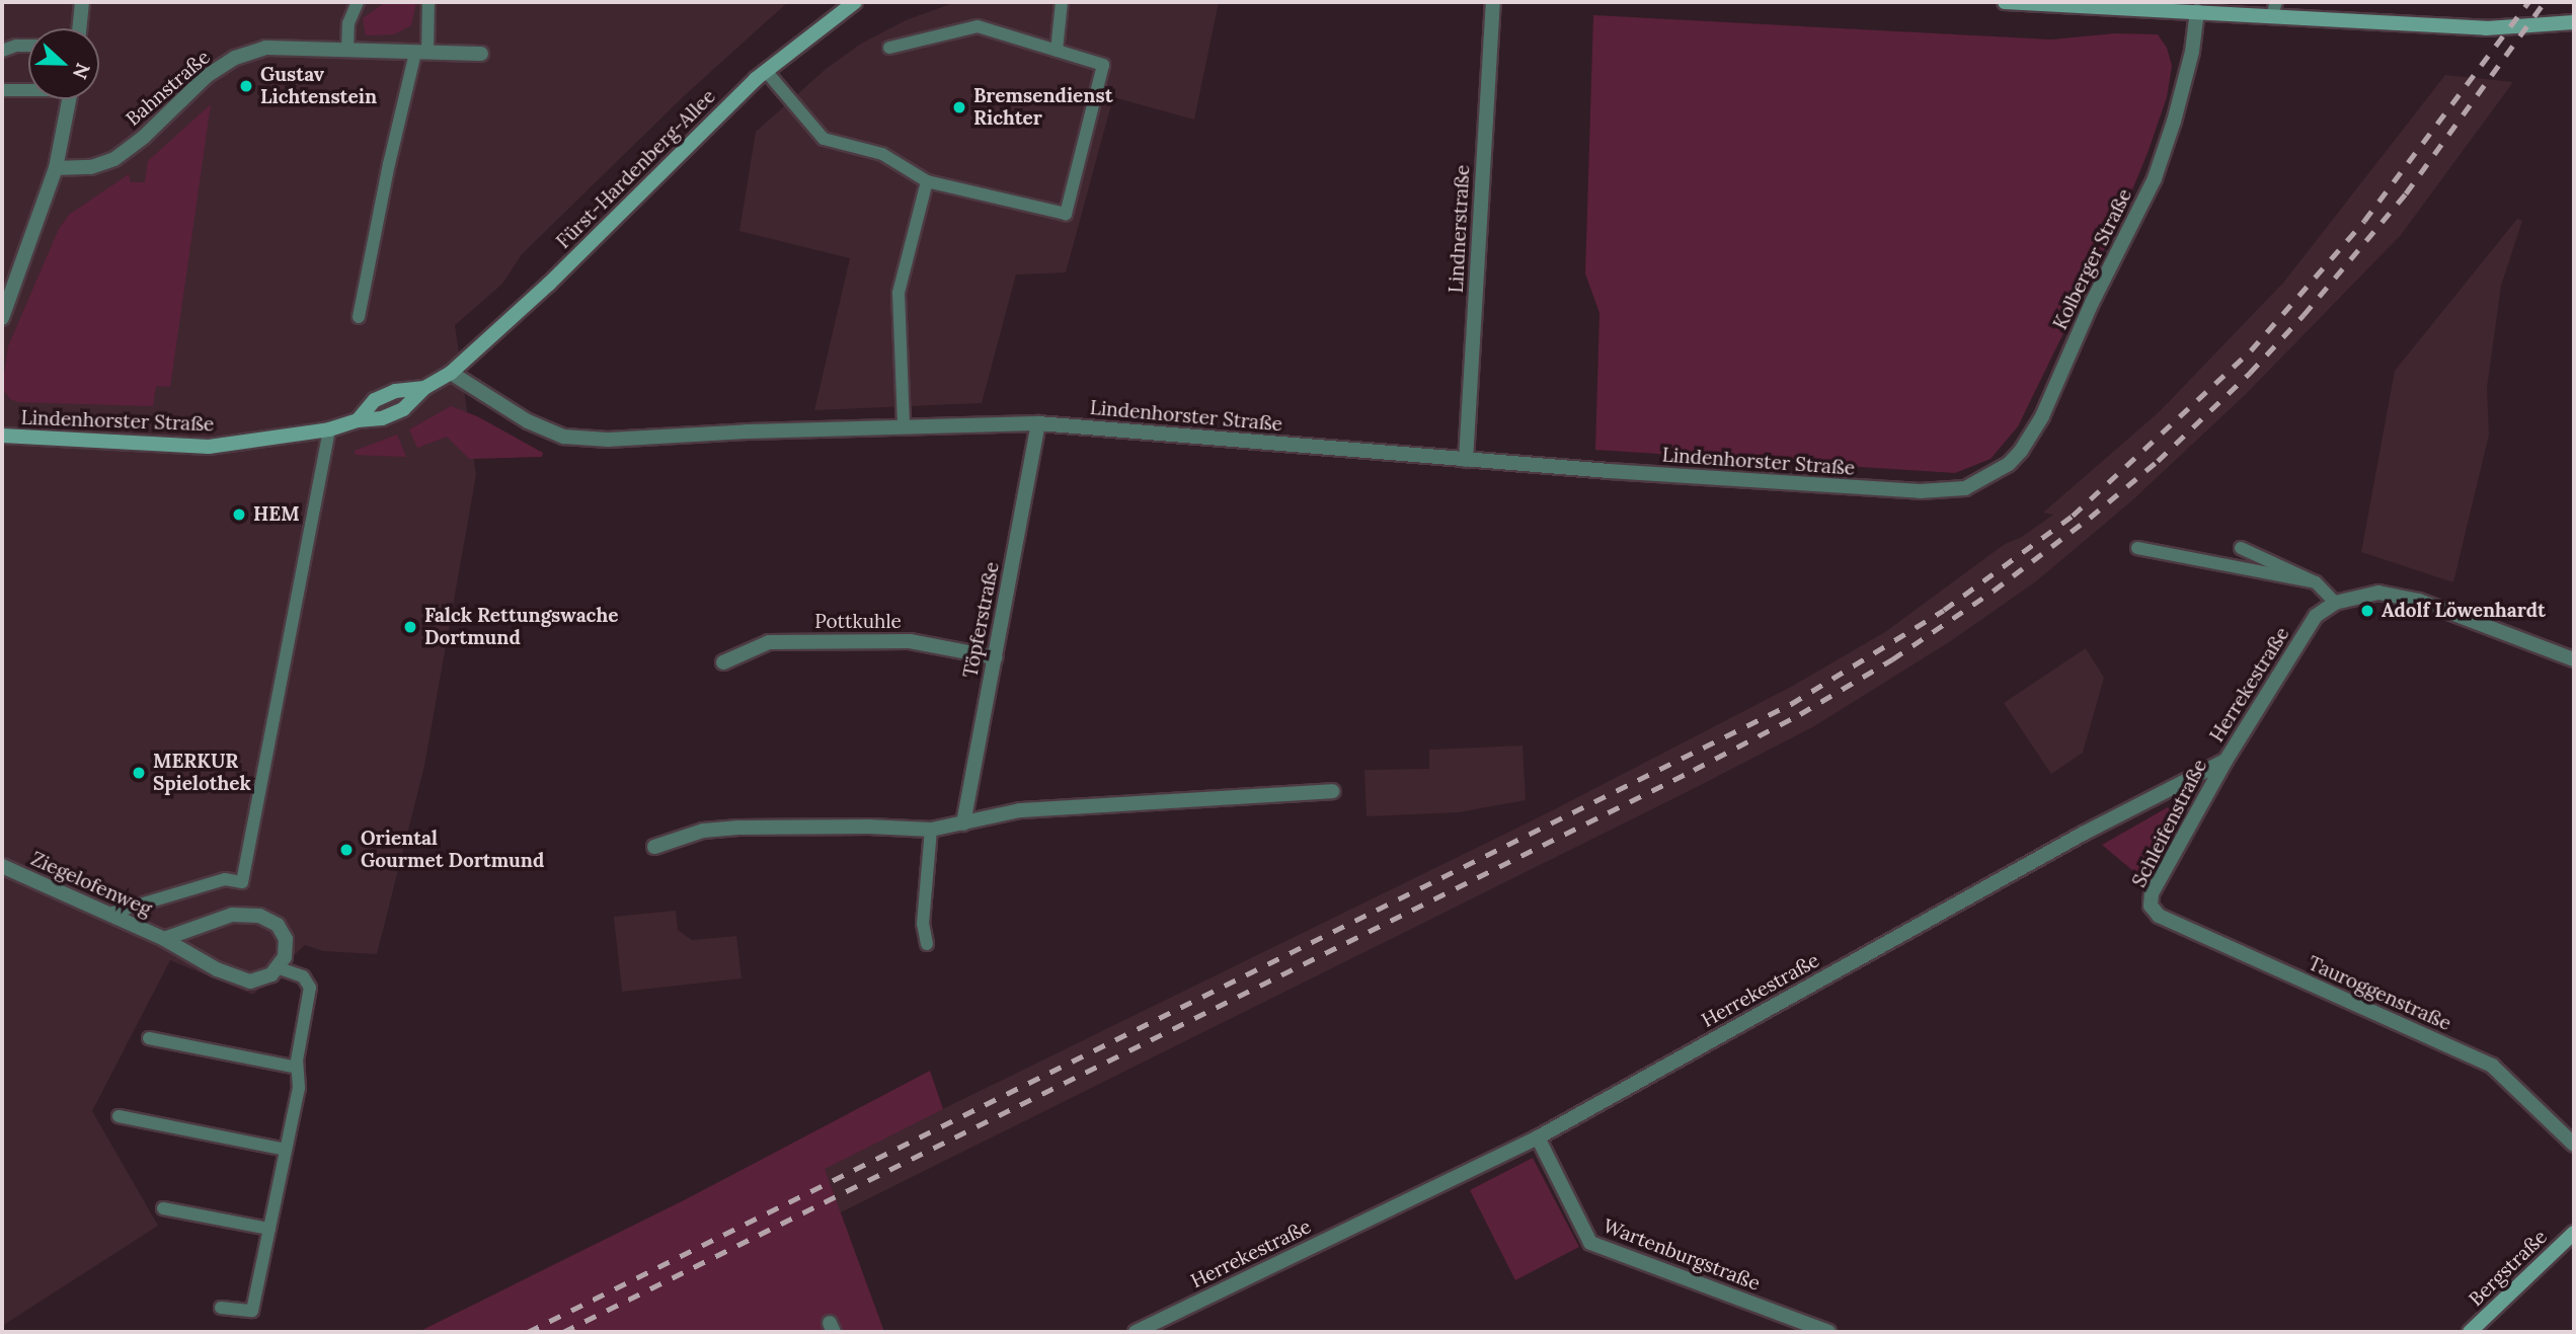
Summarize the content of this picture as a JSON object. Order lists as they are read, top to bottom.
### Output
{
  "streets": {
    "street": [
      "Bahnstraße",
      "Fürst-Hardenberg-Allee",
      "Lindnerstraße",
      "Kolberger Straße",
      "Lindenhorster Straße",
      "Töpferstraße",
      "Pottkuhle",
      "Herrekestraße",
      "Schleifenstraße",
      "Ziegelofenweg",
      "Tauroggenstraße",
      "Wartenburgstraße",
      "Bergstraße"
    ]
  },
  "crossings": [
    ["Fürst-Hardenberg-Allee", "Lindenhorster Straße"],
    ["Lindnerstraße", "Lindenhorster Straße"],
    ["Kolberger Straße", "Lindenhorster Straße"],
    ["Lindenhorster Straße", "Töpferstraße"],
    ["Töpferstraße", "Pottkuhle"],
    ["Herrekestraße", "Schleifenstraße"],
    ["Herrekestraße", "Wartenburgstraße"],
    ["Schleifenstraße", "Tauroggenstraße"]
  ],
  "places": [
    "Gustav Lichtenstein",
    "Bremsendienst Richter",
    "HEM",
    "Adolf Löwenhardt",
    "Falck Rettungswache Dortmund",
    "MERKUR Spielothek",
    "Oriental Gourmet Dortmund"
  ],
  "north": "right"
}
